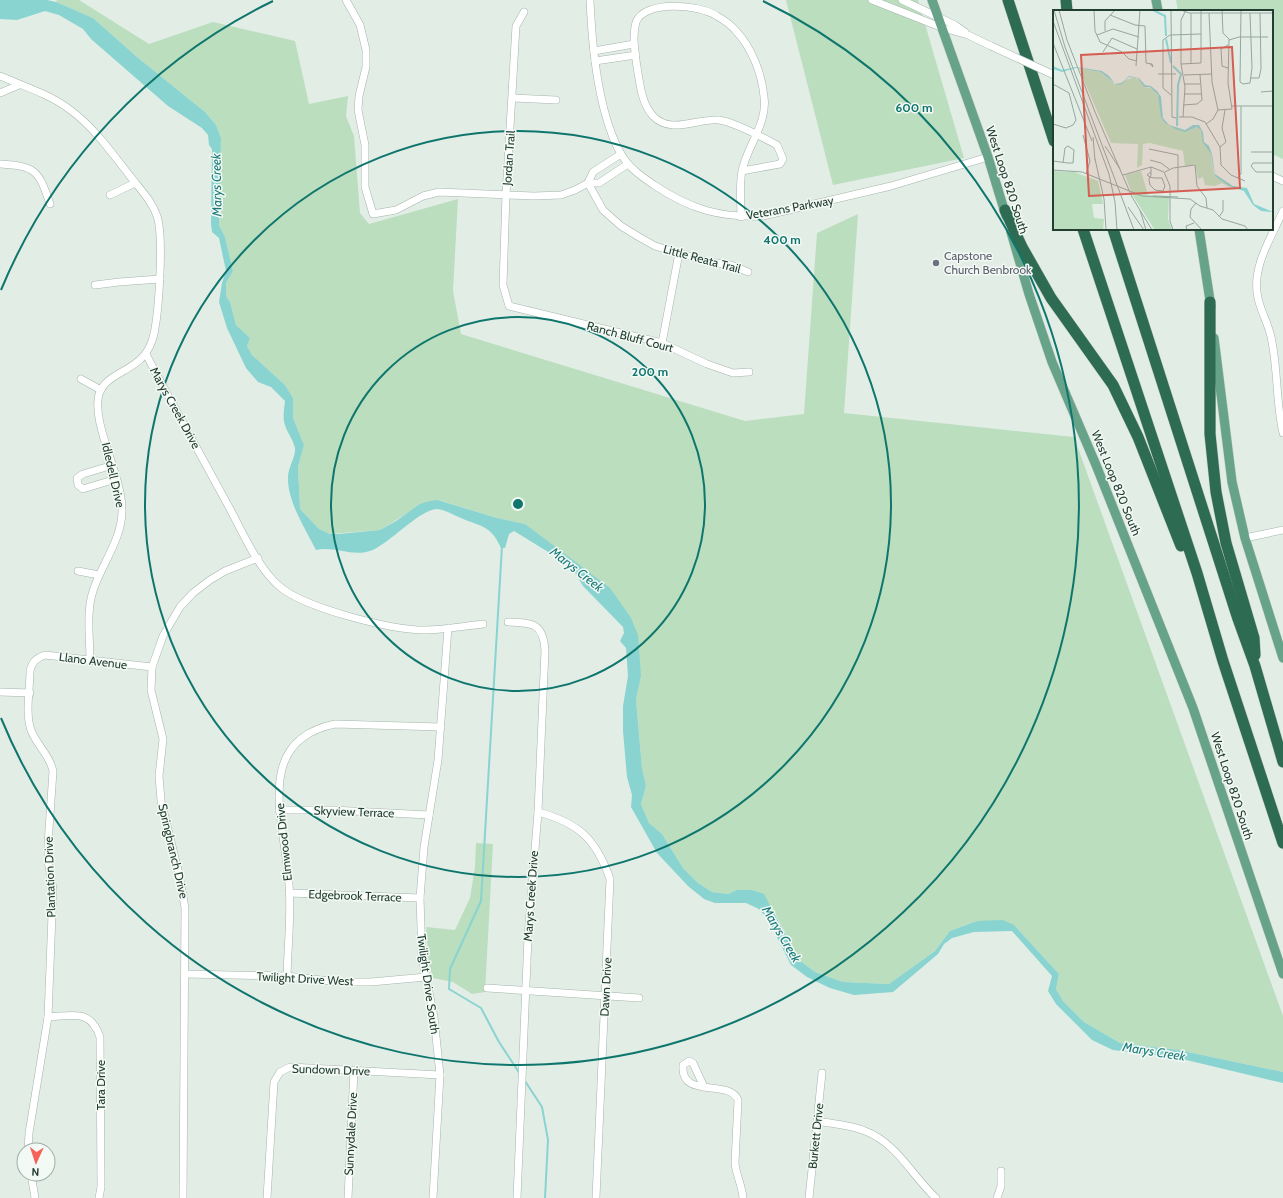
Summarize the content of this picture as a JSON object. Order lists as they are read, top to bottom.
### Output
{
  "streets": {
    "main road": ["West Loop 820 South"],
    "street": [
      "Jordan Trail",
      "Veterans Parkway",
      "Little Reata Trail",
      "Ranch Bluff Court",
      "Marys Creek Drive",
      "Idledell Drive",
      "Llano Avenue",
      "Skyview Terrace",
      "Elmwood Drive",
      "Springbranch Drive",
      "Plantation Drive",
      "Edgebrook Terrace",
      "Twilight Drive West",
      "Twilight Drive South",
      "Dawn Drive",
      "Sundown Drive",
      "Tara Drive",
      "Sunnydale Drive",
      "Burkett Drive"
    ]
  },
  "crossings": [
    ["Jordan Trail", "Ranch Bluff Court"],
    ["West Loop 820 South", "Veterans Parkway"],
    ["Marys Creek Drive", "Springbranch Drive"],
    ["Marys Creek Drive", "Twilight Drive South"],
    ["Marys Creek Drive", "Dawn Drive"],
    ["Idledell Drive", "Llano Avenue"],
    ["Llano Avenue", "Springbranch Drive"],
    ["Llano Avenue", "Plantation Drive"],
    ["Skyview Terrace", "Elmwood Drive"],
    ["Skyview Terrace", "Twilight Drive South"],
    ["Elmwood Drive", "Edgebrook Terrace"],
    ["Elmwood Drive", "Twilight Drive West"],
    ["Elmwood Drive", "Twilight Drive South"],
    ["Springbranch Drive", "Twilight Drive West"],
    ["Plantation Drive", "Tara Drive"],
    ["Edgebrook Terrace", "Twilight Drive South"],
    ["Twilight Drive West", "Twilight Drive South"],
    ["Twilight Drive South", "Sundown Drive"],
    ["Sundown Drive", "Sunnydale Drive"]
  ],
  "water": ["Marys Creek"],
  "places": ["Capstone Church Benbrook"],
  "north": "bottom",
  "rings": ["600 m", "400 m", "200 m"]
}
